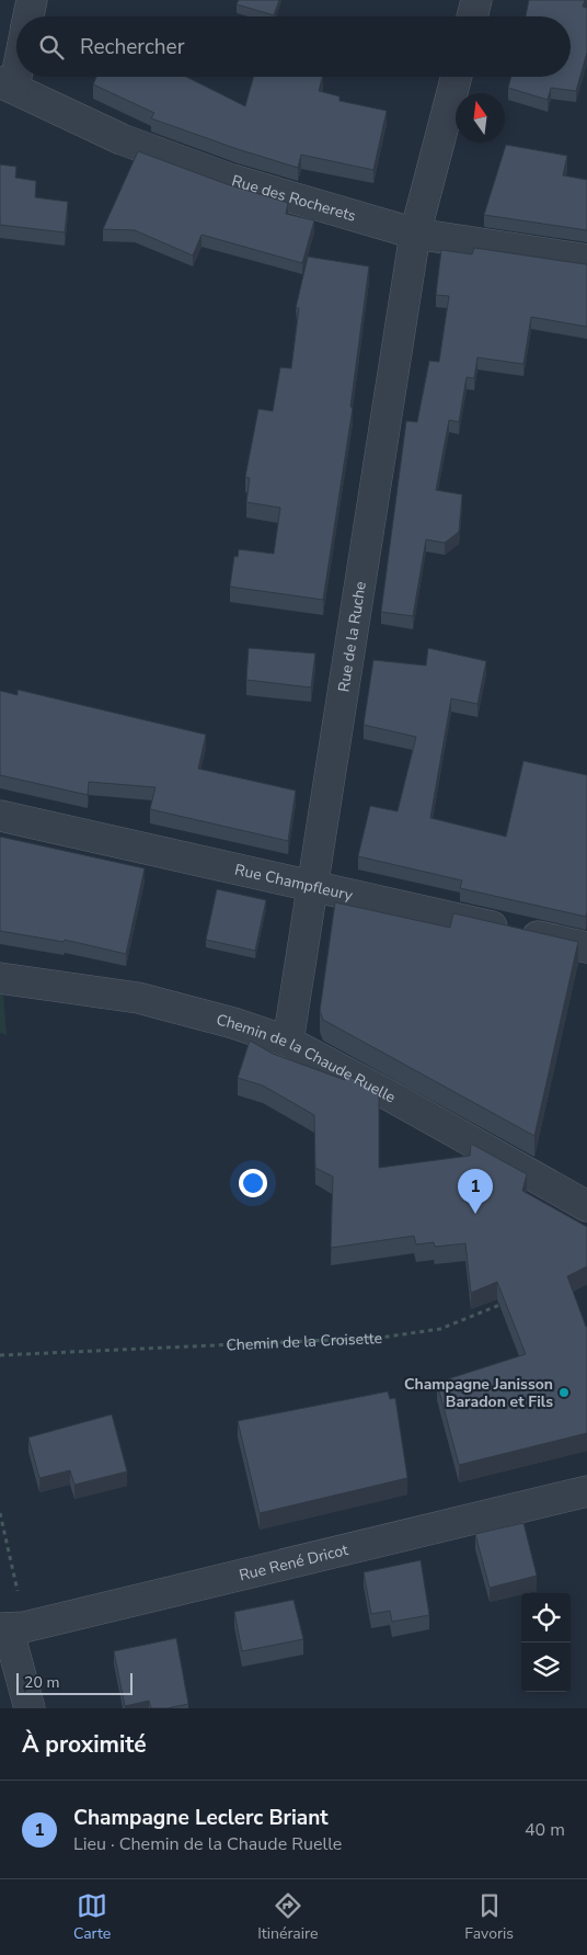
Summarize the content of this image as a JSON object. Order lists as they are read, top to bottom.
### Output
{
  "streets": {
    "street": [
      "Rue des Rocherets",
      "Rue de la Ruche",
      "Rue Champfleury",
      "Chemin de la Chaude Ruelle",
      "Rue René Dricot"
    ],
    "path": ["Chemin de la Croisette"]
  },
  "crossings": [
    ["Rue des Rocherets", "Rue de la Ruche"],
    ["Rue de la Ruche", "Rue Champfleury"],
    ["Rue de la Ruche", "Chemin de la Chaude Ruelle"]
  ],
  "places": ["Champagne Janisson Baradon et Fils"],
  "scale_bar": "20 m",
  "north": "top",
  "page": {
    "search": "Rechercher",
    "pins": "1",
    "scale": "20 m",
    "heading": "À proximité",
    "list": [
      {
        "mark": "1",
        "name": "Champagne Leclerc Briant",
        "note": "Lieu · Chemin de la Chaude Ruelle",
        "value": "40 m"
      }
    ],
    "nav": ["Carte", "Itinéraire", "Favoris"]
  }
}
